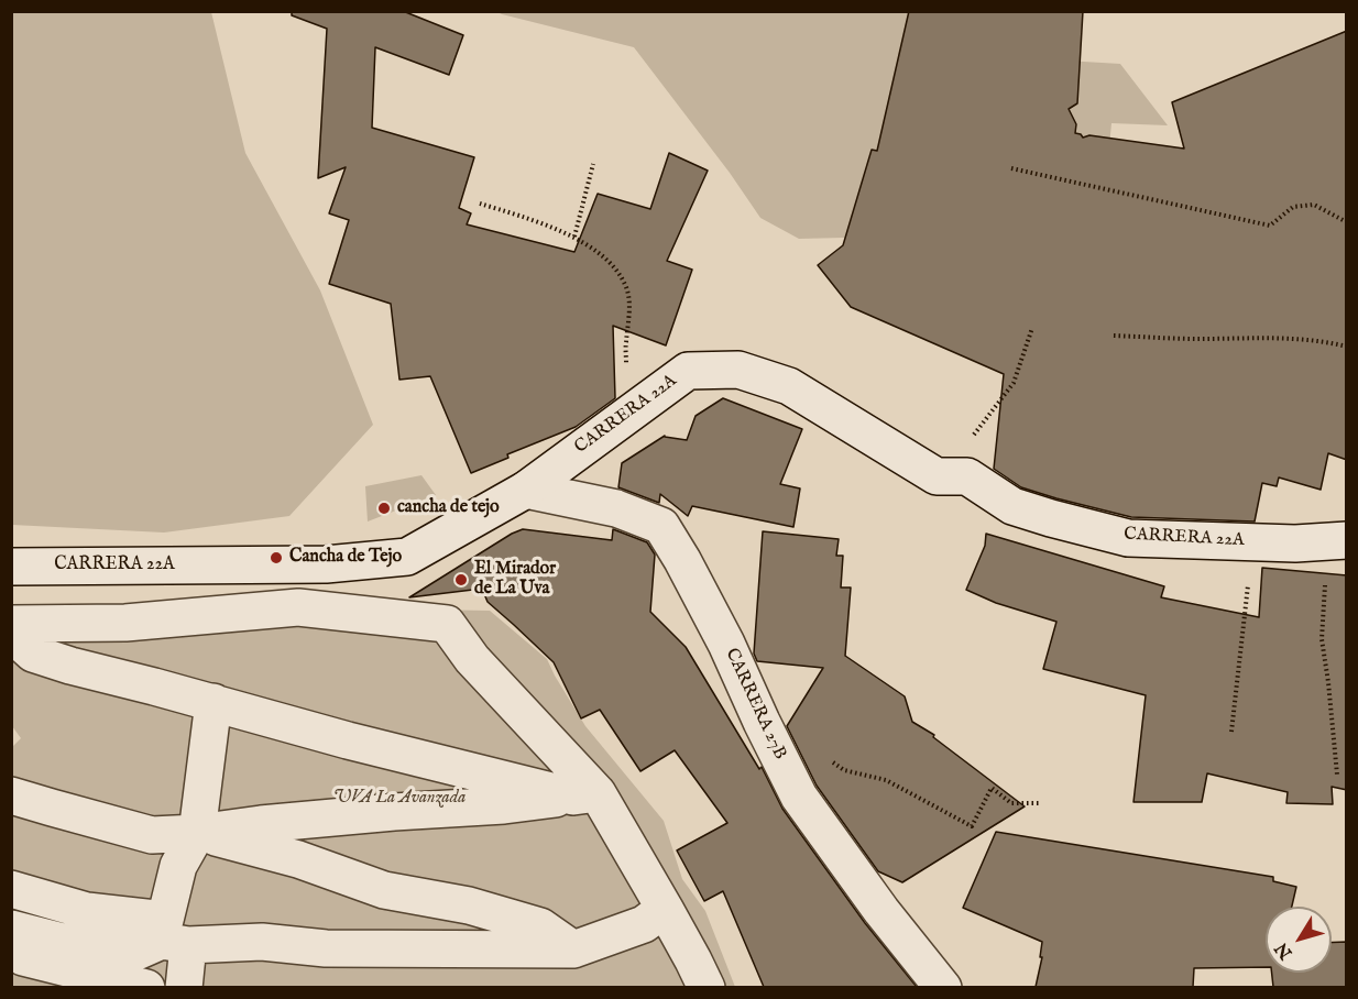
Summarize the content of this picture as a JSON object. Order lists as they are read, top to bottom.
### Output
{
  "streets": {
    "street": ["CARRERA 22A", "CARRERA 27B"]
  },
  "crossings": [
    ["CARRERA 22A", "CARRERA 27B"]
  ],
  "parks": ["UVA La Avanzada"],
  "places": ["cancha de tejo", "Cancha de Tejo", "El Mirador de La Uva"],
  "north": "bottom left"
}
